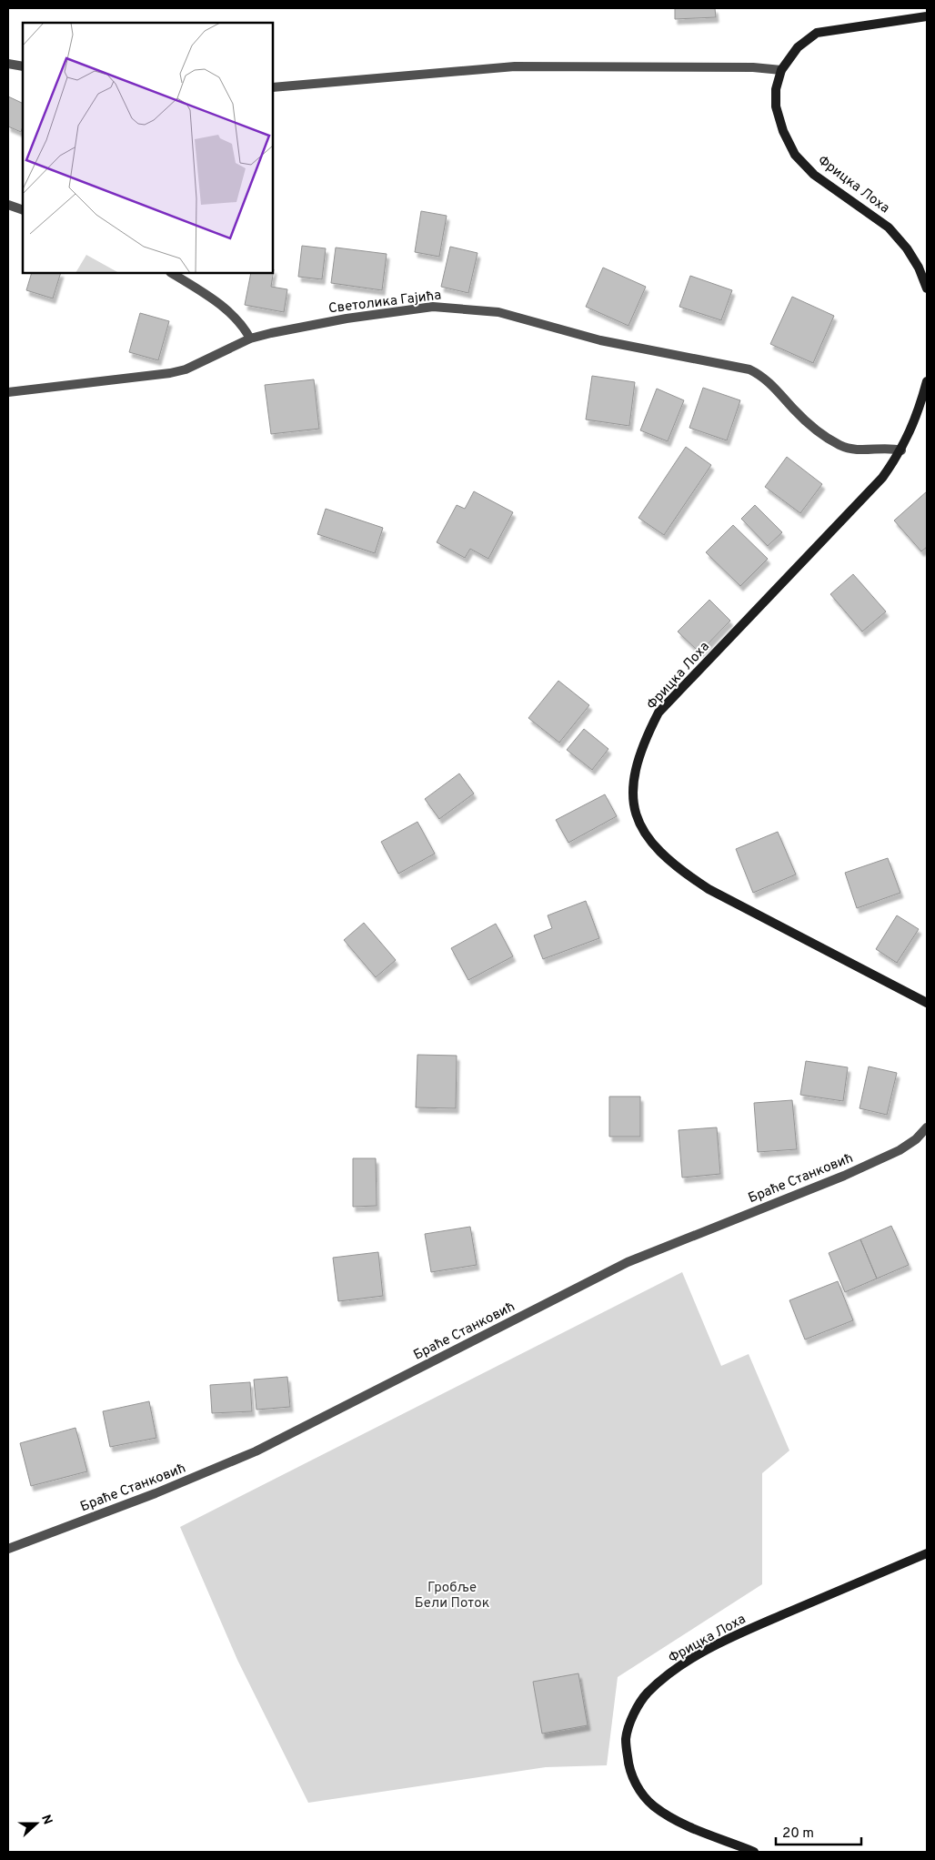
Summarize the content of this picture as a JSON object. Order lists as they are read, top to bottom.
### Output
{
  "streets": {
    "street": ["Фрицка Лоха", "Светолика Гајића", "Браће Станковић"]
  },
  "crossings": [
    ["Фрицка Лоха", "Светолика Гајића"]
  ],
  "parks": ["Гробље Бели Поток"],
  "scale_bar": "20 m",
  "north": "right"
}
